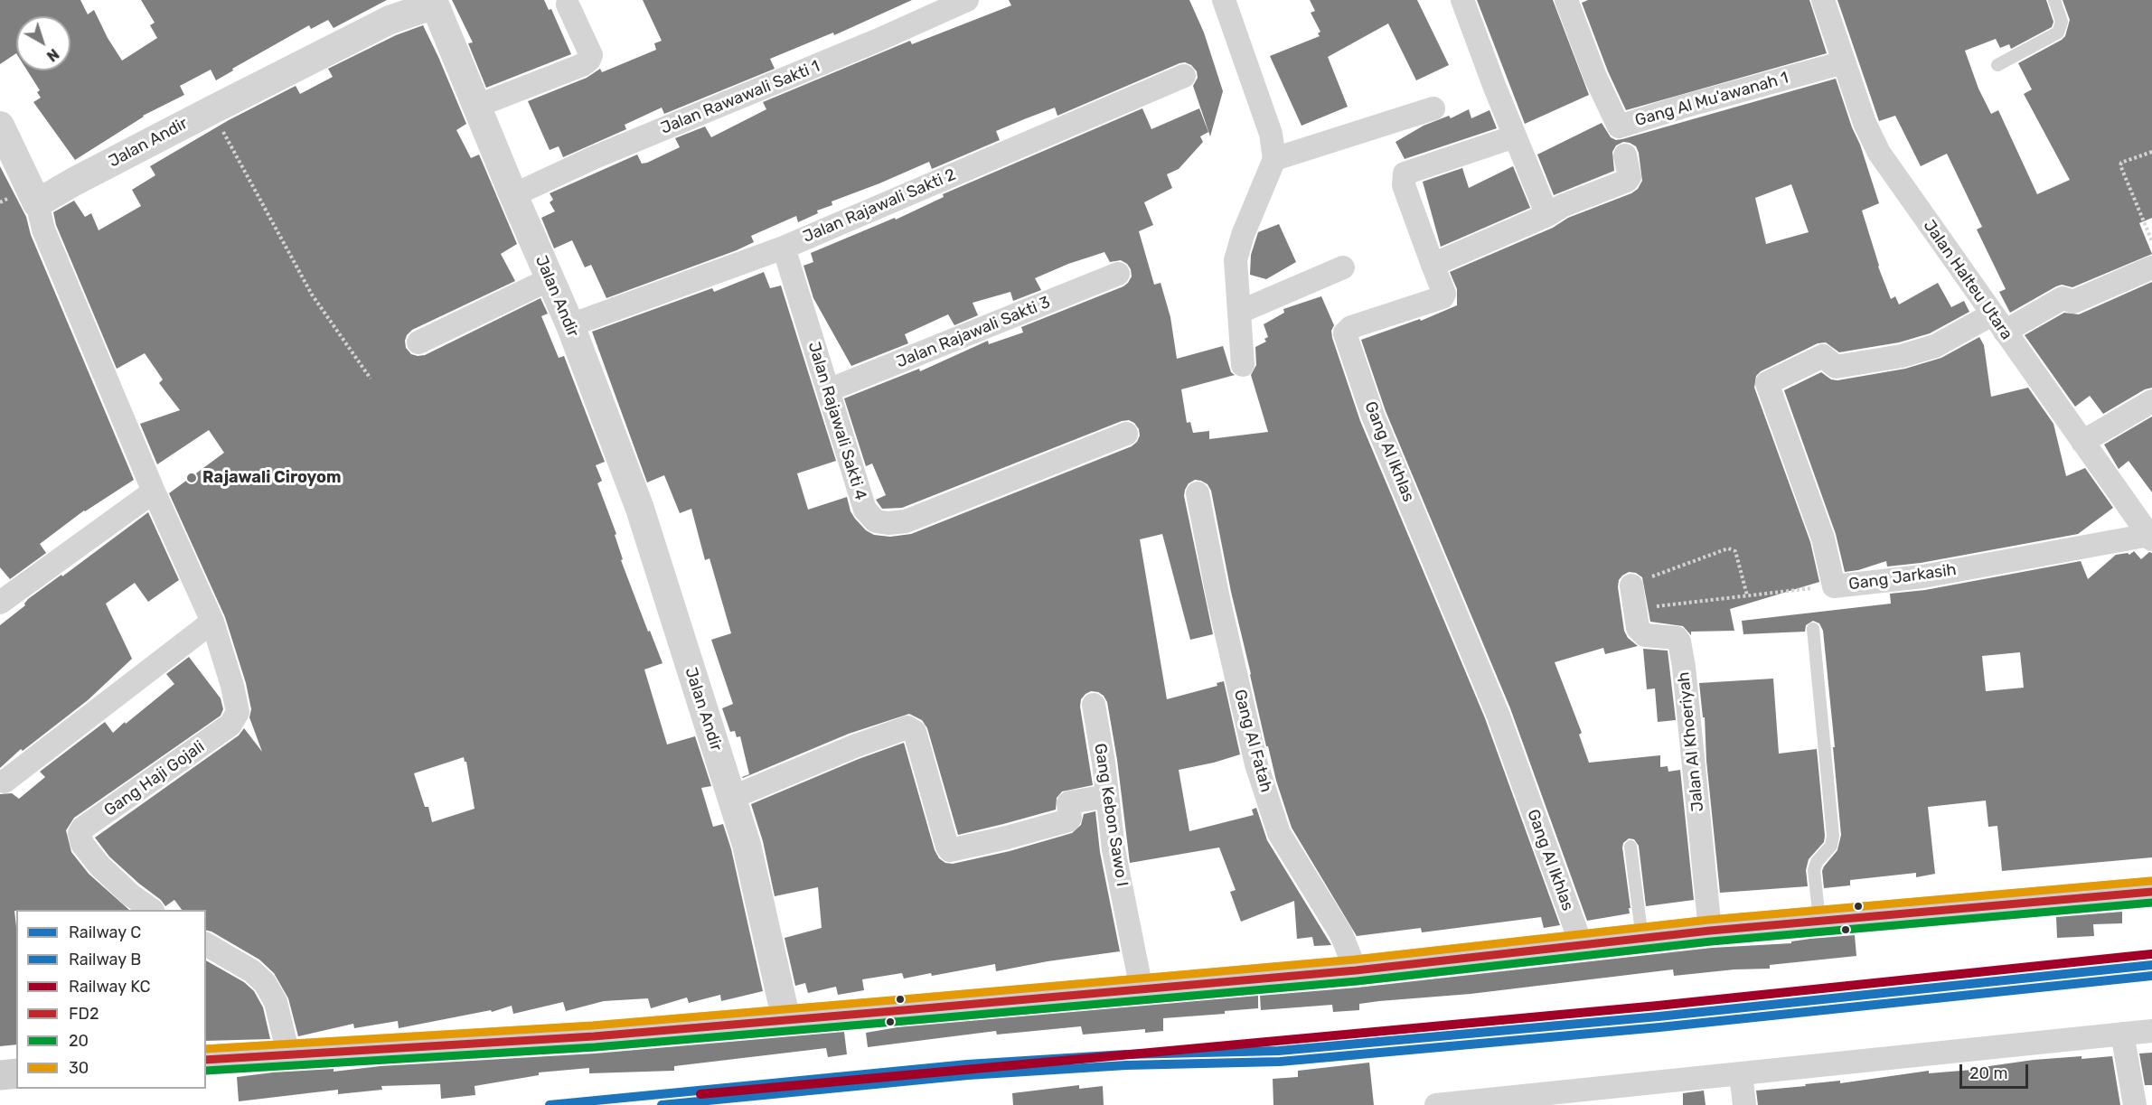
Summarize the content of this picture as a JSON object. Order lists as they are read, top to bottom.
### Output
{
  "streets": {
    "street": [
      "Jalan Rawawali Sakti 1",
      "Gang Al Mu'awanah 1",
      "Jalan Andir",
      "Jalan Rajawali Sakti 2",
      "Jalan Halteu Utara",
      "Jalan Rajawali Sakti 3",
      "Jalan Rajawali Sakti 4",
      "Gang Al Ikhlas",
      "Gang Jarkasih",
      "Gang Al Fatah",
      "Jalan Al Khoeriyah",
      "Gang Haji Gojali",
      "Gang Kebon Sawo I"
    ]
  },
  "crossings": [
    ["Jalan Rawawali Sakti 1", "Jalan Andir"],
    ["Gang Al Mu'awanah 1", "Jalan Halteu Utara"],
    ["Jalan Andir", "Jalan Rajawali Sakti 2"],
    ["Jalan Rajawali Sakti 2", "Jalan Rajawali Sakti 4"],
    ["Jalan Halteu Utara", "Gang Jarkasih"],
    ["Jalan Rajawali Sakti 3", "Jalan Rajawali Sakti 4"]
  ],
  "places": ["Rajawali Ciroyom"],
  "lines": [
    "transit line 30",
    "transit line FD2",
    "transit line 20",
    "rail line KC",
    "rail line C",
    "rail line B"
  ],
  "legend": [
    "Railway C",
    "Railway B",
    "Railway KC",
    "FD2",
    "20",
    "30"
  ],
  "scale_bar": "20 m",
  "north": "bottom right"
}
